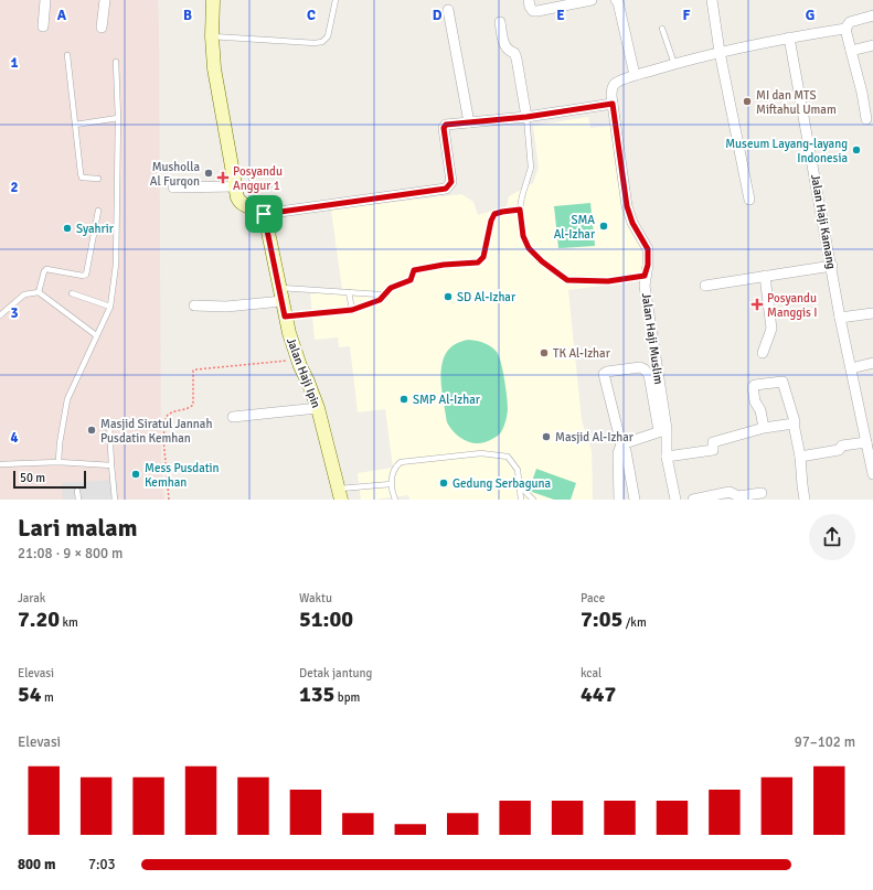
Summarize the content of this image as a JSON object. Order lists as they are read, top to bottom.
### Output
{
  "streets": {
    "street": ["Jalan Haji Kamang", "Jalan Haji Muslim", "Jalan Haji Ipin"]
  },
  "places": {
    "other": [
      "MI dan MTS Miftahul Umam",
      "Museum Layang-layang Indonesia",
      "Musholla Al Furqon",
      "SMA Al-Izhar",
      "Syahrir",
      "SD Al-Izhar",
      "TK Al-Izhar",
      "SMP Al-Izhar",
      "Masjid Siratul Jannah Pusdatin Kemhan",
      "Masjid Al-Izhar",
      "Mess Pusdatin Kemhan",
      "Gedung Serbaguna"
    ],
    "health": ["Posyandu Anggur 1", "Posyandu Manggis I"]
  },
  "scale_bar": "50 m",
  "page": {
    "scale": "50 m",
    "heading": ["Lari malam", "21:08 · 9 × 800 m"],
    "stats": [
      ["Jarak", "7.20 km"],
      ["Waktu", "51:00"],
      ["Pace", "7:05 /km"],
      ["Elevasi", "54 m"],
      ["Detak jantung", "135 bpm"],
      ["kcal", "447"]
    ],
    "chart": ["Elevasi", "97–102 m"],
    "list": [
      {
        "name": "800 m",
        "note": "7:03"
      }
    ]
  },
  "grid": {
    "columns": [
      "A",
      "B",
      "C",
      "D",
      "E",
      "F",
      "G"
    ],
    "rows": [
      "1",
      "2",
      "3",
      "4"
    ]
  }
}
